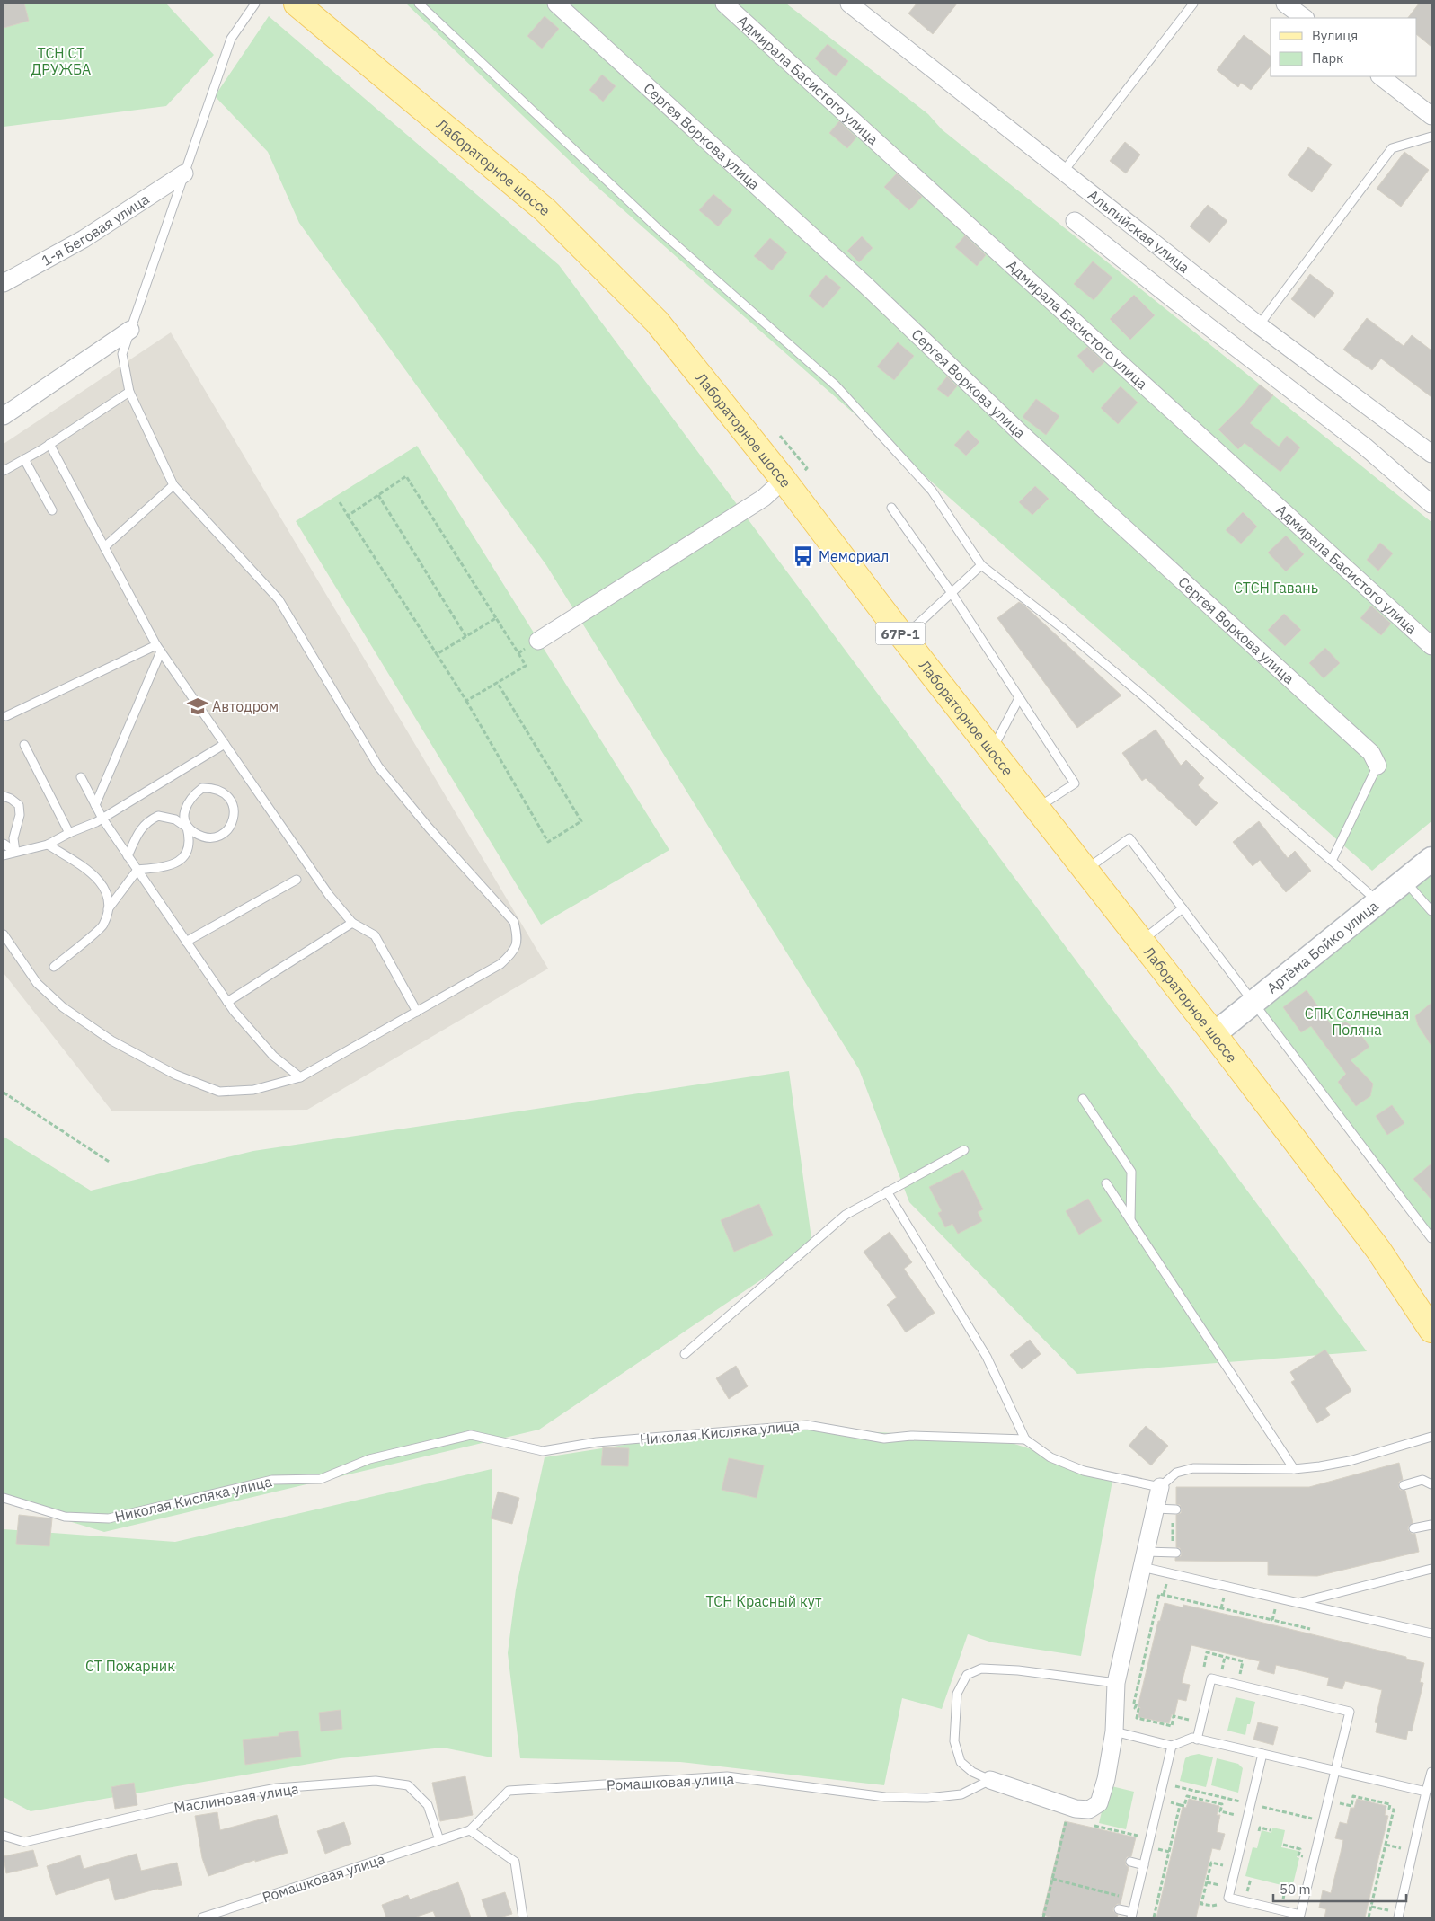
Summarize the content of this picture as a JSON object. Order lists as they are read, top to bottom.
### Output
{
  "streets": {
    "main road": ["Лабораторное шоссе", "67Р-1", "Артёма Бойко улица"],
    "street": [
      "Адмирала Басистого улица",
      "Сергея Воркова улица",
      "1-я Беговая улица",
      "Альпийская улица"
    ],
    "lane": ["Николая Кисляка улица", "Ромашковая улица", "Маслиновая улица"]
  },
  "crossings": [
    ["Лабораторное шоссе", "Артёма Бойко улица"],
    ["Ромашковая улица", "Маслиновая улица"]
  ],
  "parks": [
    "ТСН СТ ДРУЖБА",
    "СТСН Гавань",
    "СПК Солнечная Поляна",
    "ТСН Красный кут",
    "СТ Пожарник"
  ],
  "places": {
    "bus stop": ["Мемориал"],
    "school or university": ["Автодром"]
  },
  "legend": ["Вулиця", "Парк"],
  "scale_bar": "50 m"
}
